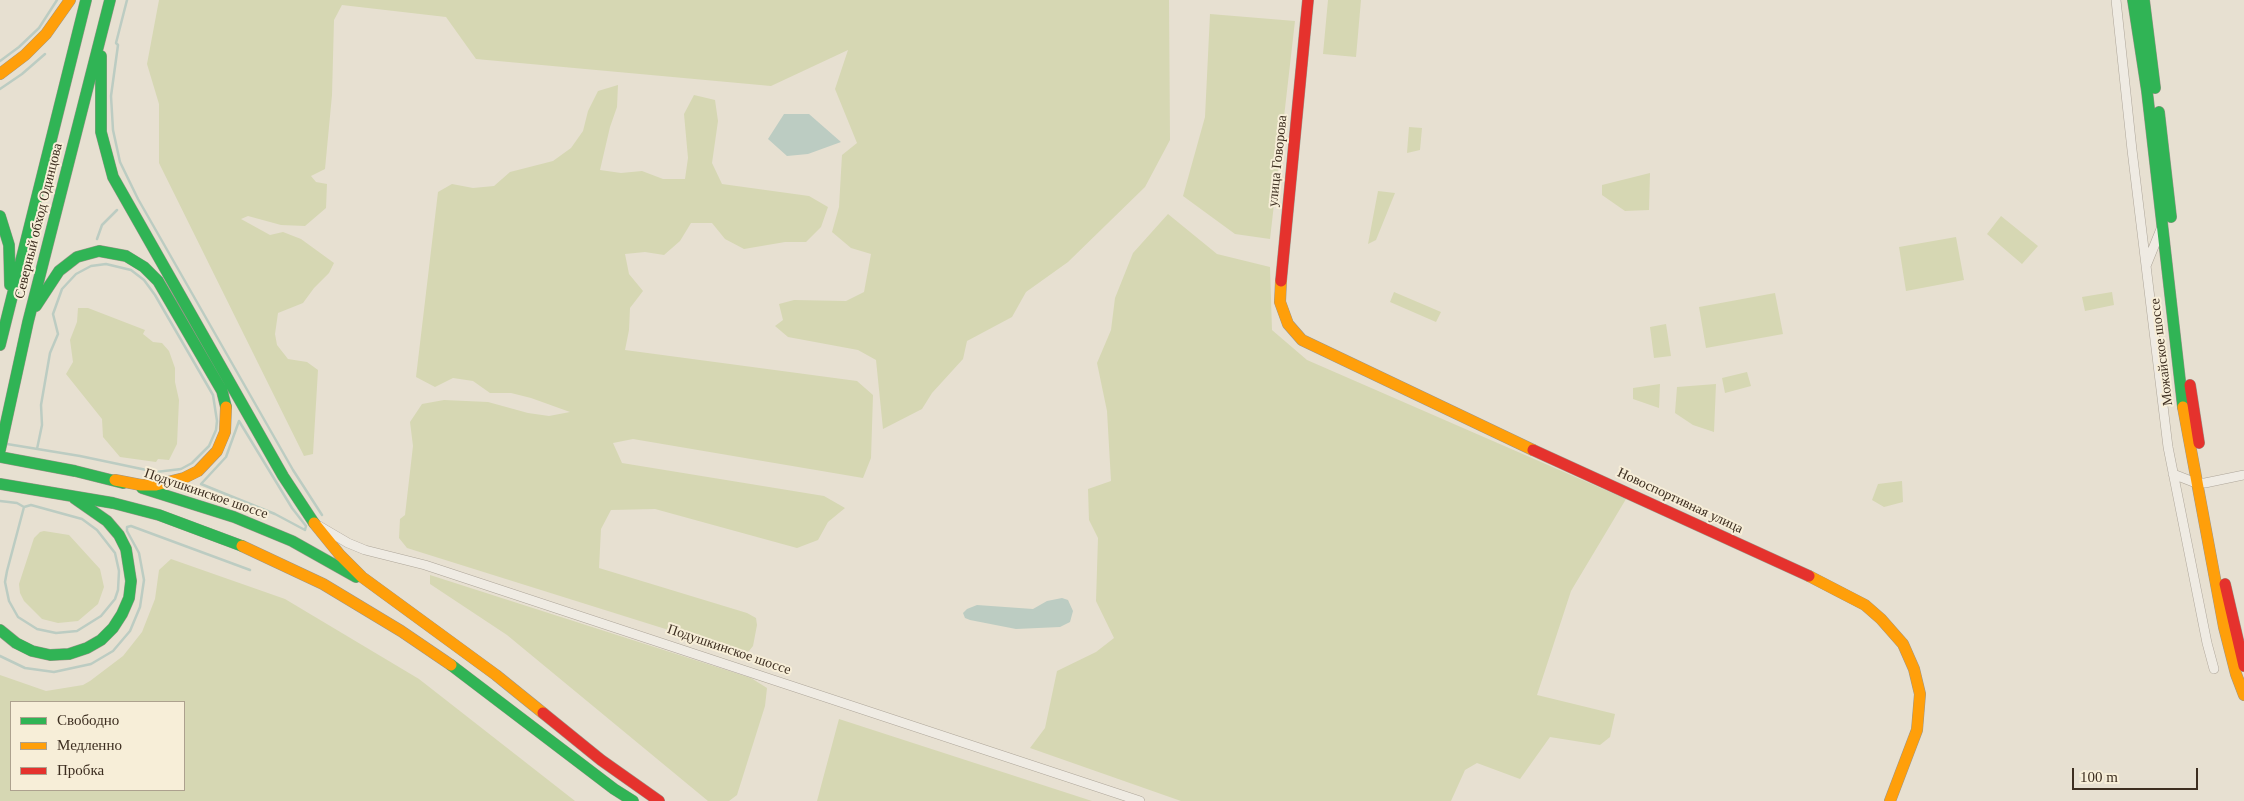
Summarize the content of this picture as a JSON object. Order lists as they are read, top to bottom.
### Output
{
  "streets": {
    "main road": [
      "улица Говорова",
      "Северный обход Одинцова",
      "Можайское шоссе",
      "Подушкинское шоссе",
      "Новоспортивная улица"
    ]
  },
  "crossings": [
    ["улица Говорова", "Новоспортивная улица"]
  ],
  "legend": ["Свободно", "Медленно", "Пробка"],
  "scale_bar": "100 m"
}
